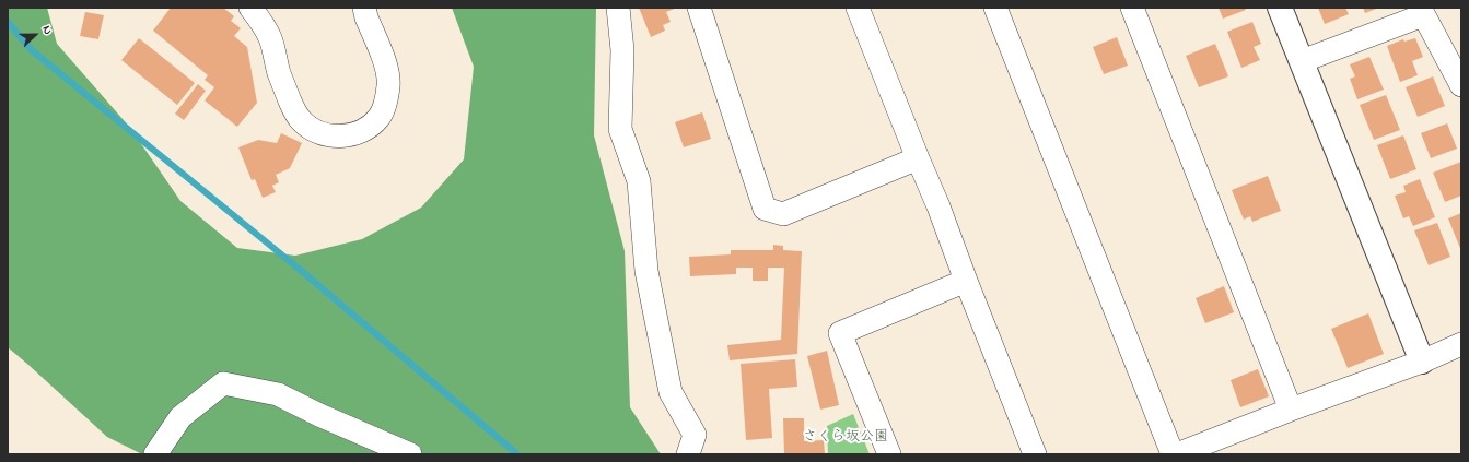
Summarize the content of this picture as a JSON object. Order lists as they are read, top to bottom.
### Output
{
  "parks": ["さくら坂公園"],
  "north": "right"
}
